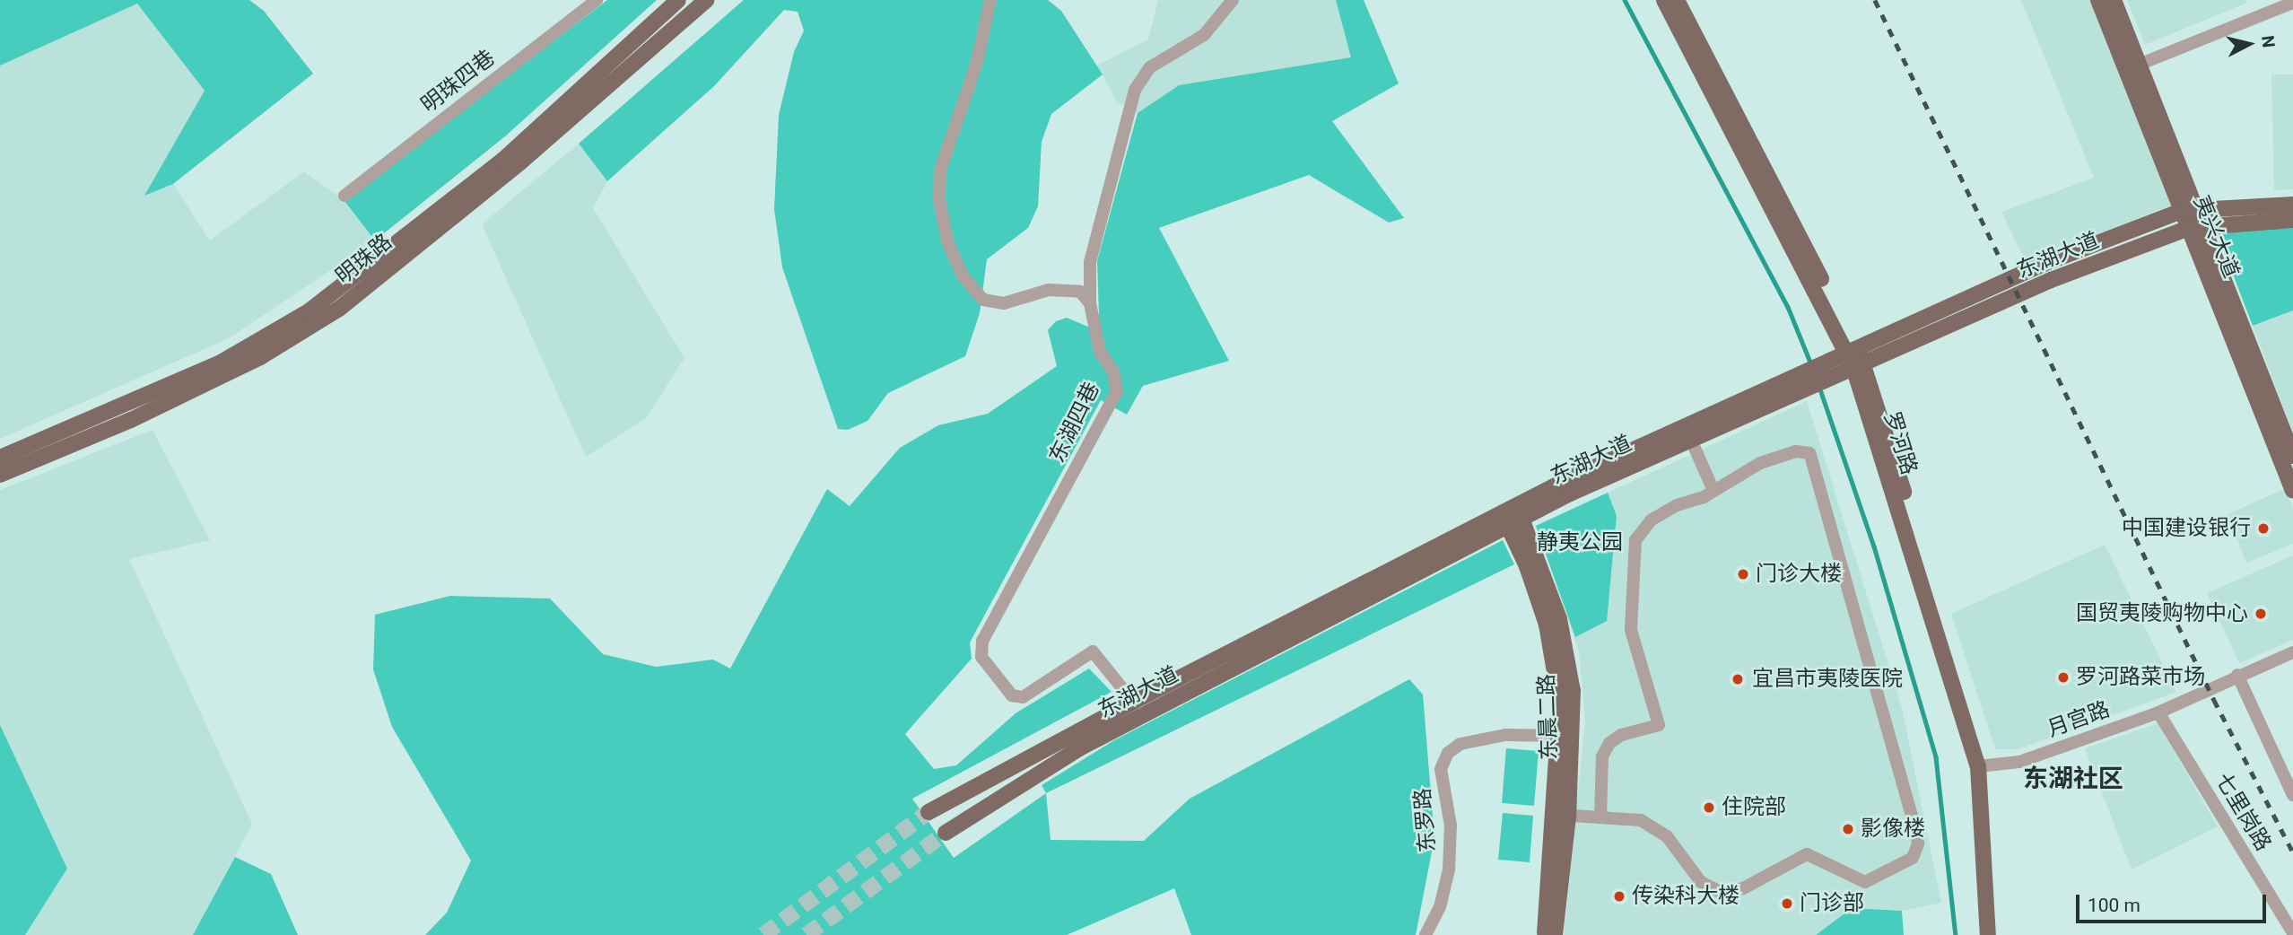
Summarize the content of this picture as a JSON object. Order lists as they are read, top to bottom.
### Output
{
  "streets": {
    "main road": [
      "夷兴大道",
      "东湖大道",
      "明珠路",
      "罗河路",
      "东晨二路"
    ],
    "street": [
      "明珠四巷",
      "东湖四巷",
      "月宫路",
      "七里岗路",
      "东罗路"
    ]
  },
  "crossings": [
    ["夷兴大道", "东湖大道"],
    ["东湖大道", "东湖四巷"],
    ["东湖大道", "罗河路"],
    ["东湖大道", "东晨二路"],
    ["罗河路", "月宫路"],
    ["东晨二路", "东罗路"],
    ["月宫路", "七里岗路"]
  ],
  "districts": ["东湖社区"],
  "parks": ["静夷公园"],
  "places": [
    "中国建设银行",
    "门诊大楼",
    "国贸夷陵购物中心",
    "罗河路菜市场",
    "宜昌市夷陵医院",
    "住院部",
    "影像楼",
    "传染科大楼",
    "门诊部"
  ],
  "scale_bar": "100 m",
  "north": "right"
}
